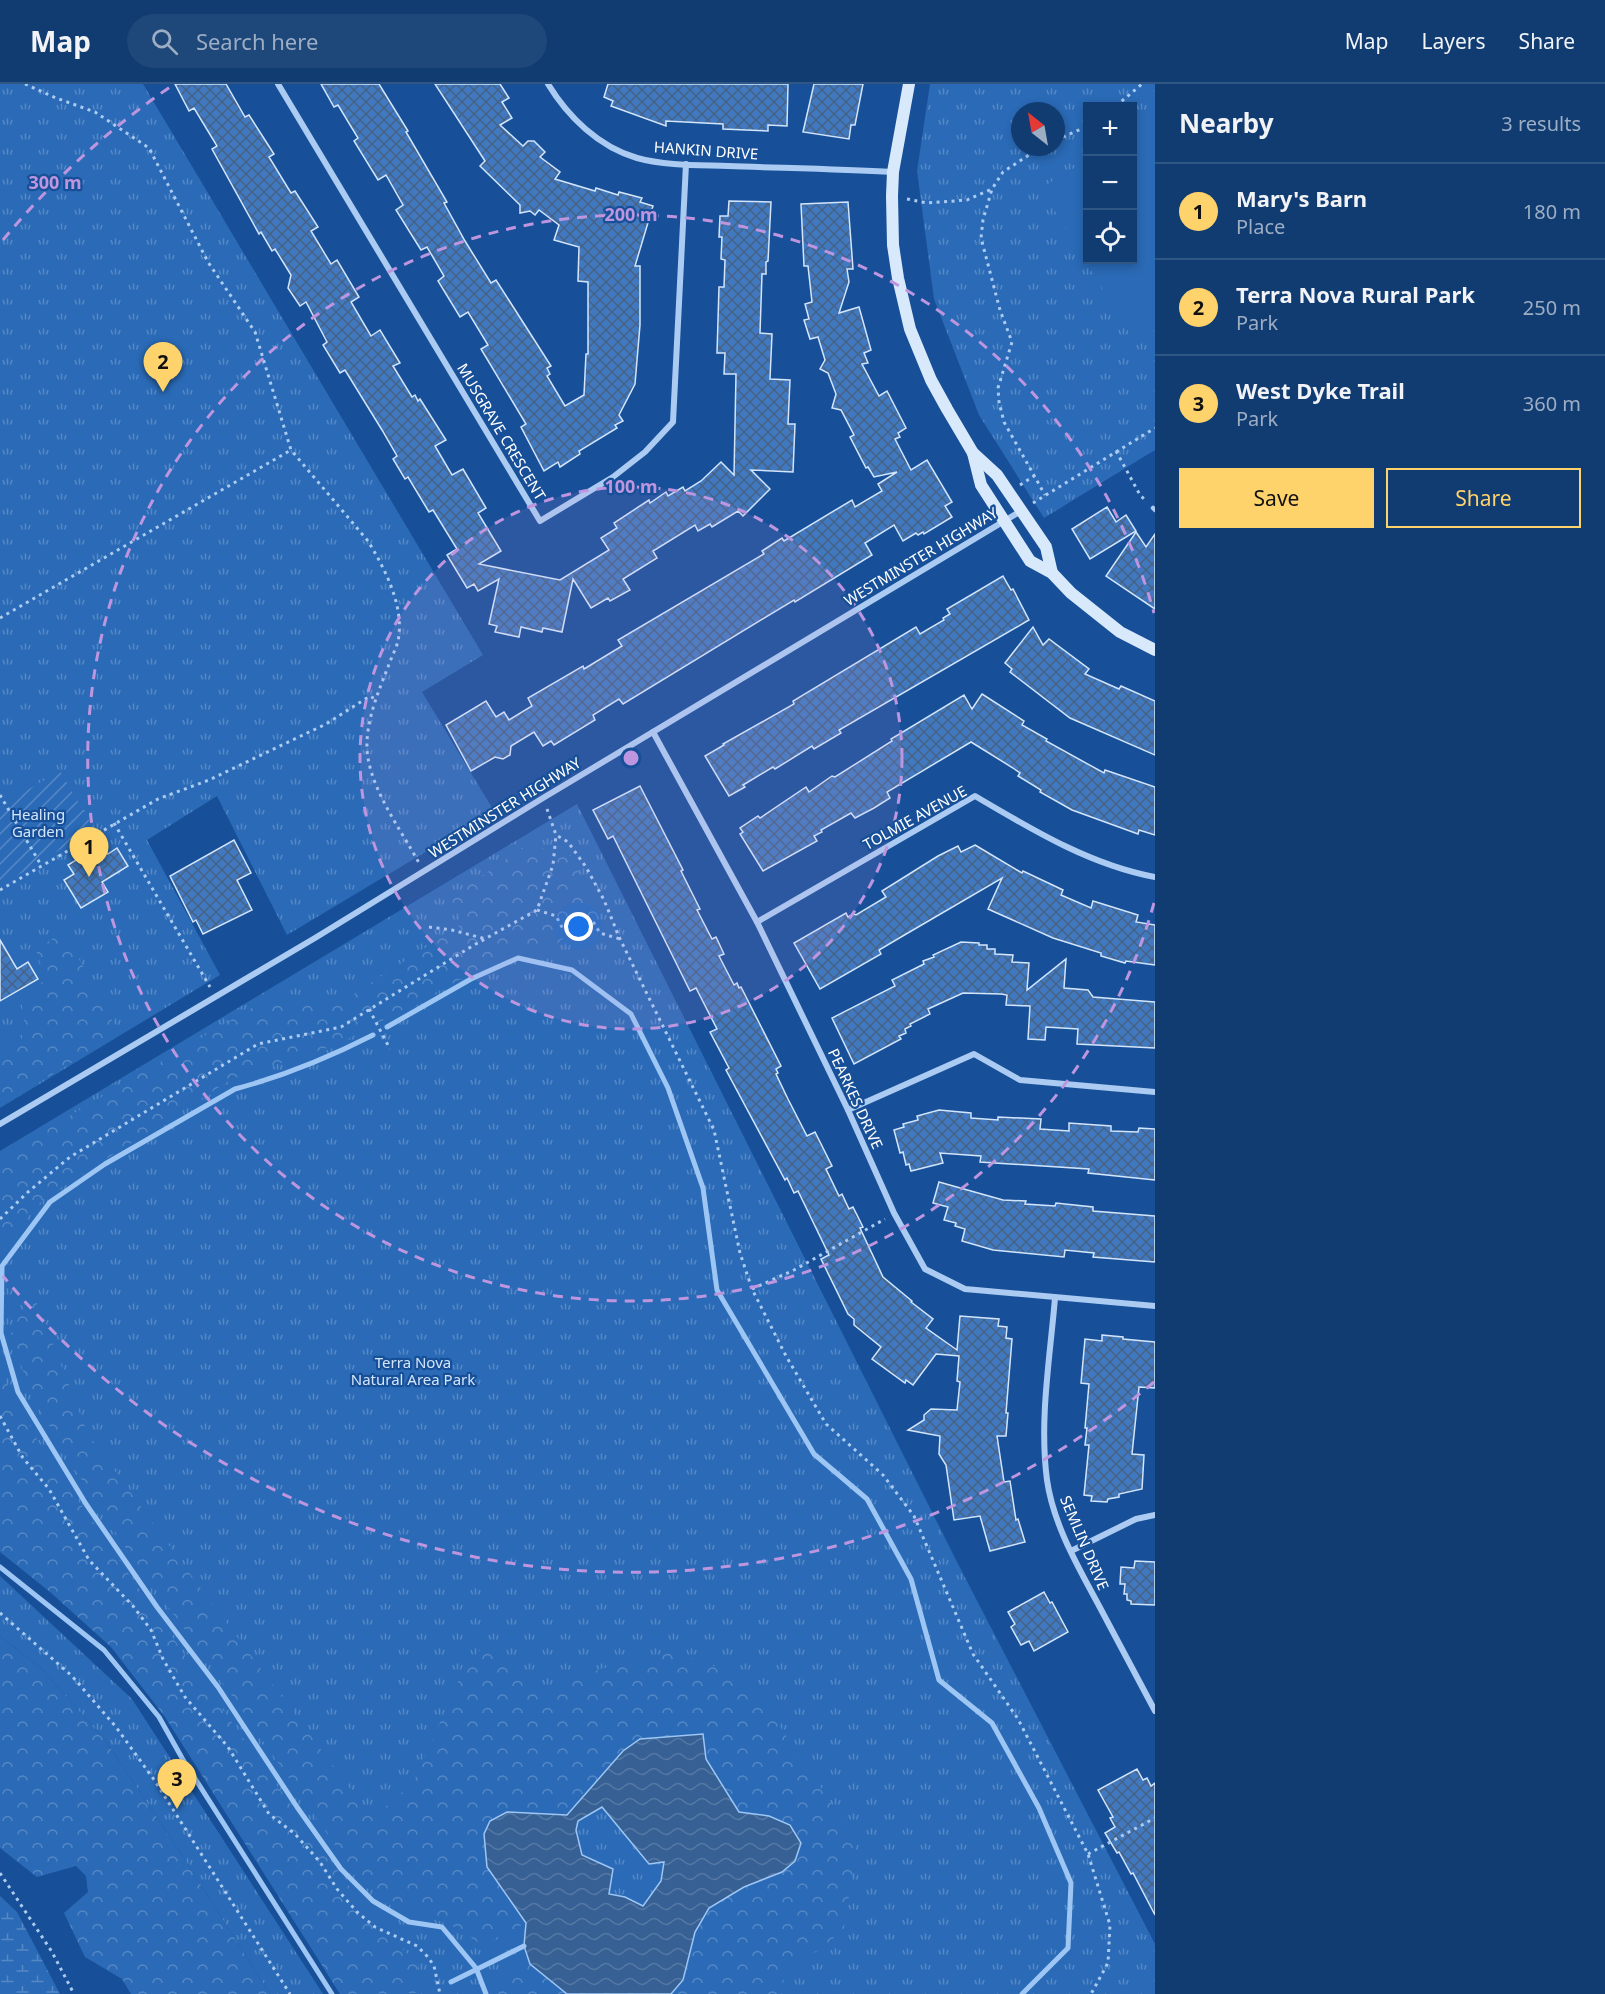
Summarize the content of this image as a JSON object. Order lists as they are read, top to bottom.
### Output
{
  "streets": {
    "street": [
      "HANKIN DRIVE",
      "MUSGRAVE CRESCENT",
      "WESTMINSTER HIGHWAY",
      "TOLMIE AVENUE",
      "PEARKES DRIVE",
      "SEMLIN DRIVE"
    ]
  },
  "crossings": [
    ["HANKIN DRIVE", "MUSGRAVE CRESCENT"],
    ["WESTMINSTER HIGHWAY", "PEARKES DRIVE"],
    ["TOLMIE AVENUE", "PEARKES DRIVE"],
    ["PEARKES DRIVE", "SEMLIN DRIVE"]
  ],
  "parks": ["Healing Garden", "Terra Nova Natural Area Park"],
  "north": "top left",
  "page": {
    "header": "Map",
    "search": "Search here",
    "nav": ["Map", "Layers", "Share"],
    "heading": ["Nearby", "3 results"],
    "map_buttons": ["+", "−"],
    "list": [
      {
        "mark": "1",
        "name": "Mary's Barn",
        "note": "Place",
        "value": "180 m"
      },
      {
        "mark": "2",
        "name": "Terra Nova Rural Park",
        "note": "Park",
        "value": "250 m"
      },
      {
        "mark": "3",
        "name": "West Dyke Trail",
        "note": "Park",
        "value": "360 m"
      }
    ],
    "pins": ["2", "1", "3"],
    "buttons": ["Save", "Share"]
  },
  "rings": ["300 m", "200 m", "100 m"]
}
